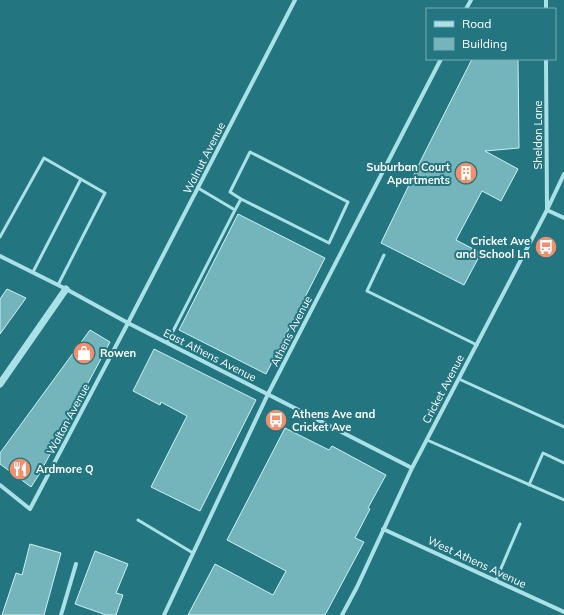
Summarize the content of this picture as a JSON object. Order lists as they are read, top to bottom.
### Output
{
  "streets": {
    "street": [
      "Sheldon Lane",
      "Walnut Avenue",
      "Athens Avenue",
      "East Athens Avenue",
      "Cricket Avenue",
      "Walton Avenue",
      "West Athens Avenue"
    ]
  },
  "crossings": [
    ["Sheldon Lane", "Cricket Avenue"],
    ["Walnut Avenue", "East Athens Avenue"],
    ["Walnut Avenue", "Walton Avenue"],
    ["Athens Avenue", "East Athens Avenue"],
    ["East Athens Avenue", "Cricket Avenue"],
    ["East Athens Avenue", "Walton Avenue"],
    ["Cricket Avenue", "West Athens Avenue"]
  ],
  "places": {
    "building": ["Suburban Court Apartments"],
    "bus stop": ["Cricket Ave and School Ln", "Athens Ave and Cricket Ave"],
    "shop": ["Rowen"],
    "restaurant": ["Ardmore Q"]
  },
  "legend": ["Road", "Building"]
}
